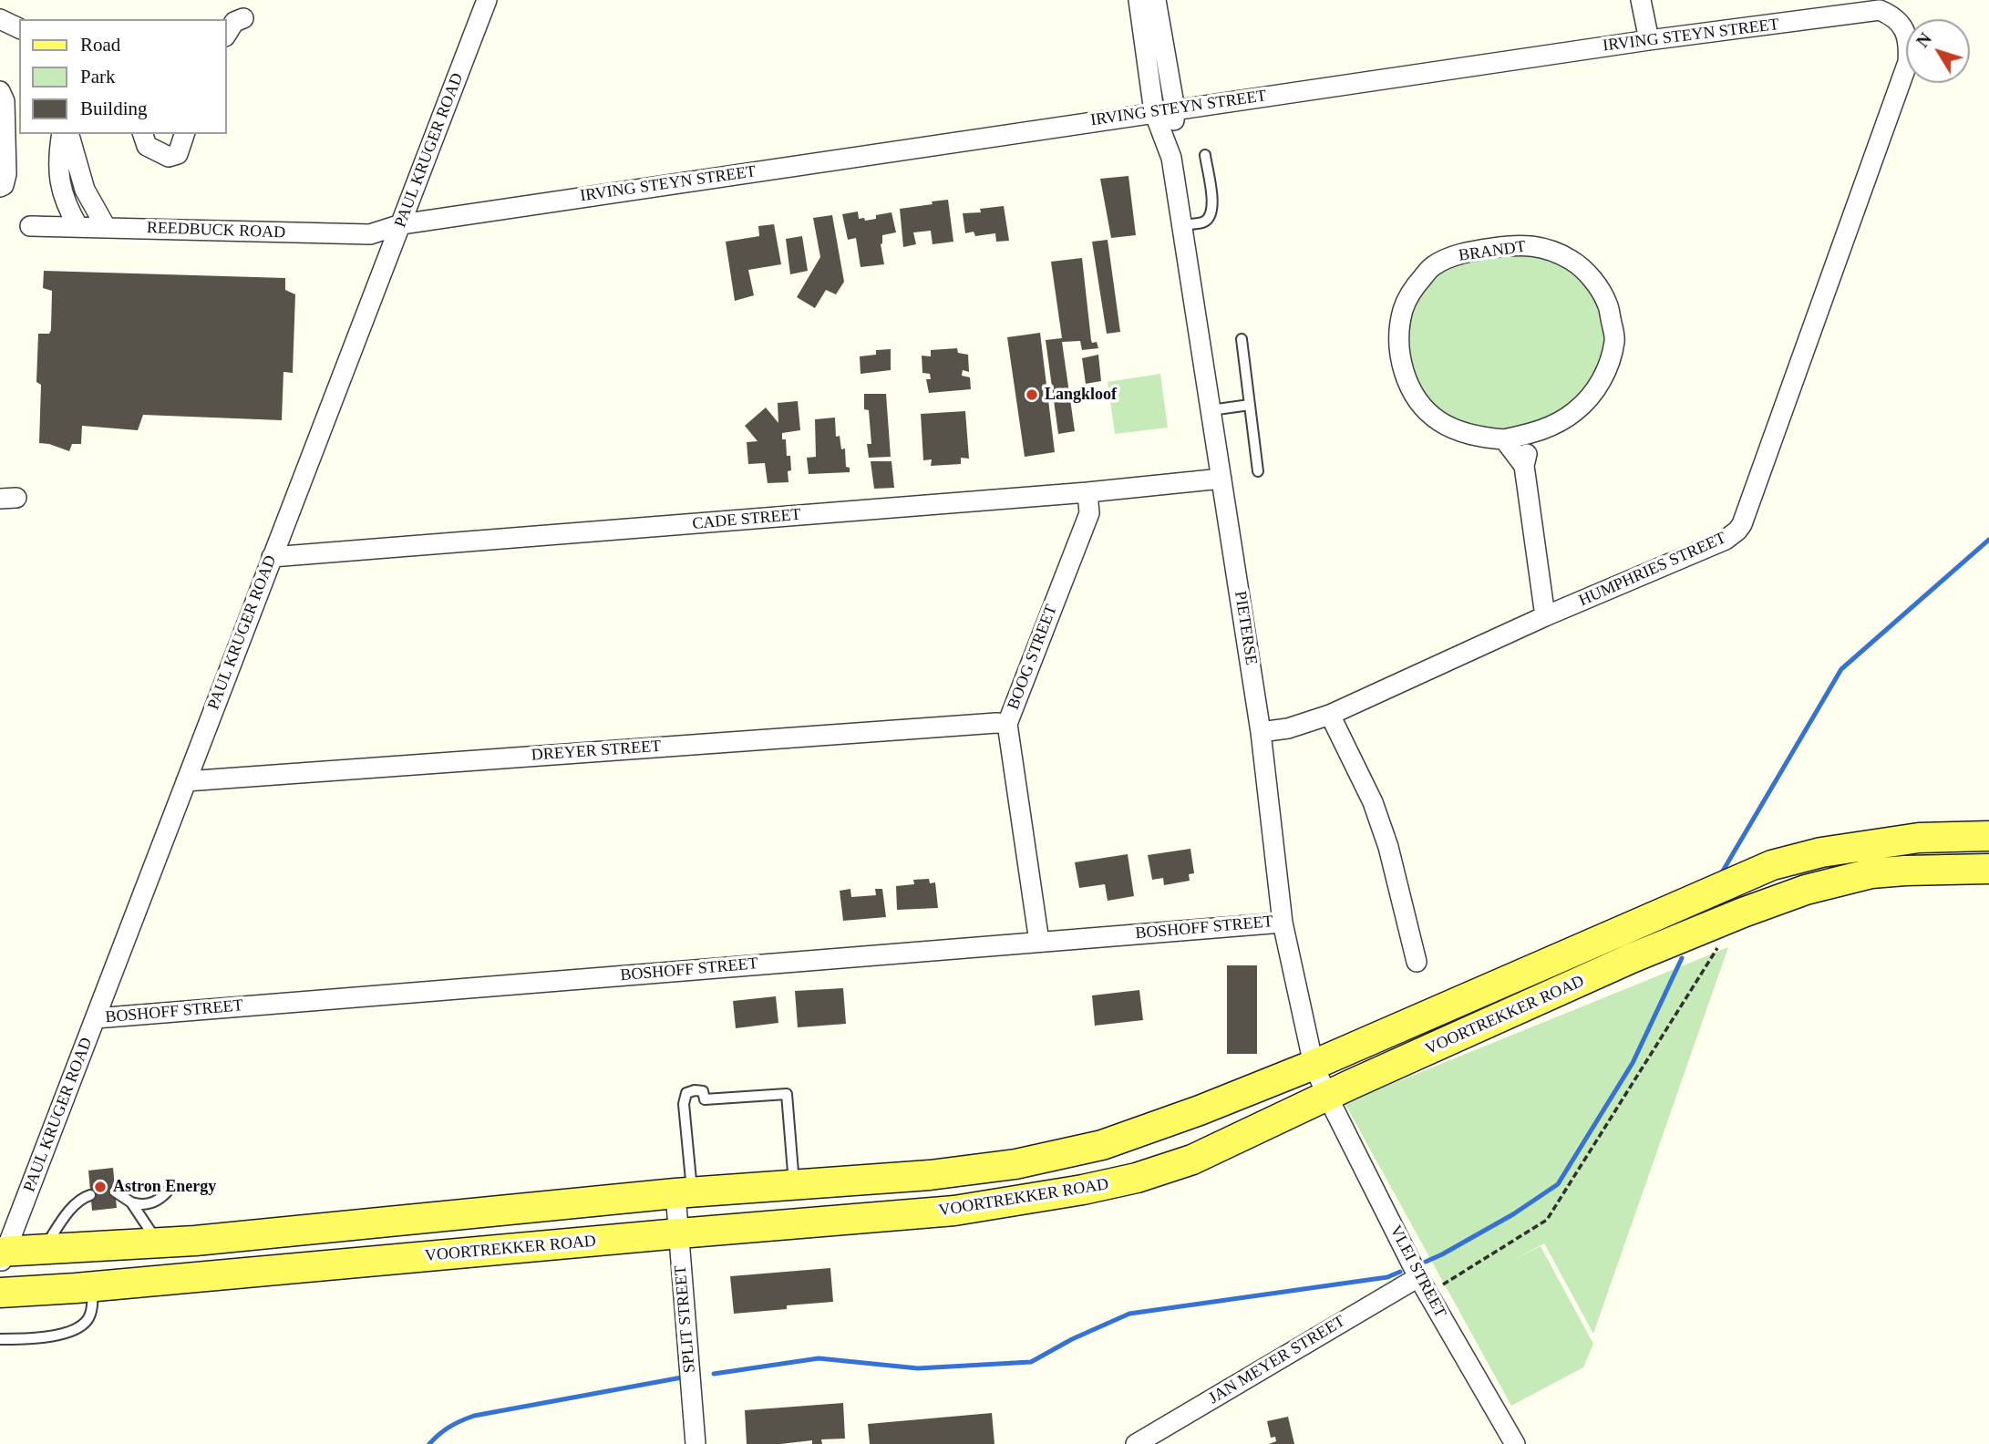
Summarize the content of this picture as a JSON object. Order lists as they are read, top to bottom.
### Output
{
  "streets": {
    "main road": ["VOORTREKKER ROAD"],
    "street": [
      "IRVING STEYN STREET",
      "PAUL KRUGER ROAD",
      "REEDBUCK ROAD",
      "BRANDT",
      "CADE STREET",
      "HUMPHRIES STREET",
      "PIETERSE",
      "BOOG STREET",
      "DREYER STREET",
      "BOSHOFF STREET",
      "VLEI STREET",
      "SPLIT STREET",
      "JAN MEYER STREET"
    ]
  },
  "crossings": [
    ["IRVING STEYN STREET", "PAUL KRUGER ROAD"],
    ["IRVING STEYN STREET", "REEDBUCK ROAD"],
    ["IRVING STEYN STREET", "HUMPHRIES STREET"],
    ["IRVING STEYN STREET", "PIETERSE"],
    ["PAUL KRUGER ROAD", "REEDBUCK ROAD"],
    ["PAUL KRUGER ROAD", "CADE STREET"],
    ["PAUL KRUGER ROAD", "DREYER STREET"],
    ["PAUL KRUGER ROAD", "BOSHOFF STREET"],
    ["PAUL KRUGER ROAD", "VOORTREKKER ROAD"],
    ["CADE STREET", "PIETERSE"],
    ["CADE STREET", "BOOG STREET"],
    ["HUMPHRIES STREET", "PIETERSE"],
    ["PIETERSE", "BOSHOFF STREET"],
    ["PIETERSE", "VOORTREKKER ROAD"],
    ["PIETERSE", "VLEI STREET"],
    ["BOOG STREET", "DREYER STREET"],
    ["BOOG STREET", "BOSHOFF STREET"],
    ["VOORTREKKER ROAD", "VLEI STREET"],
    ["VOORTREKKER ROAD", "SPLIT STREET"],
    ["VLEI STREET", "JAN MEYER STREET"]
  ],
  "places": ["Langkloof", "Astron Energy"],
  "legend": ["Road", "Park", "Building"],
  "north": "top left"
}
